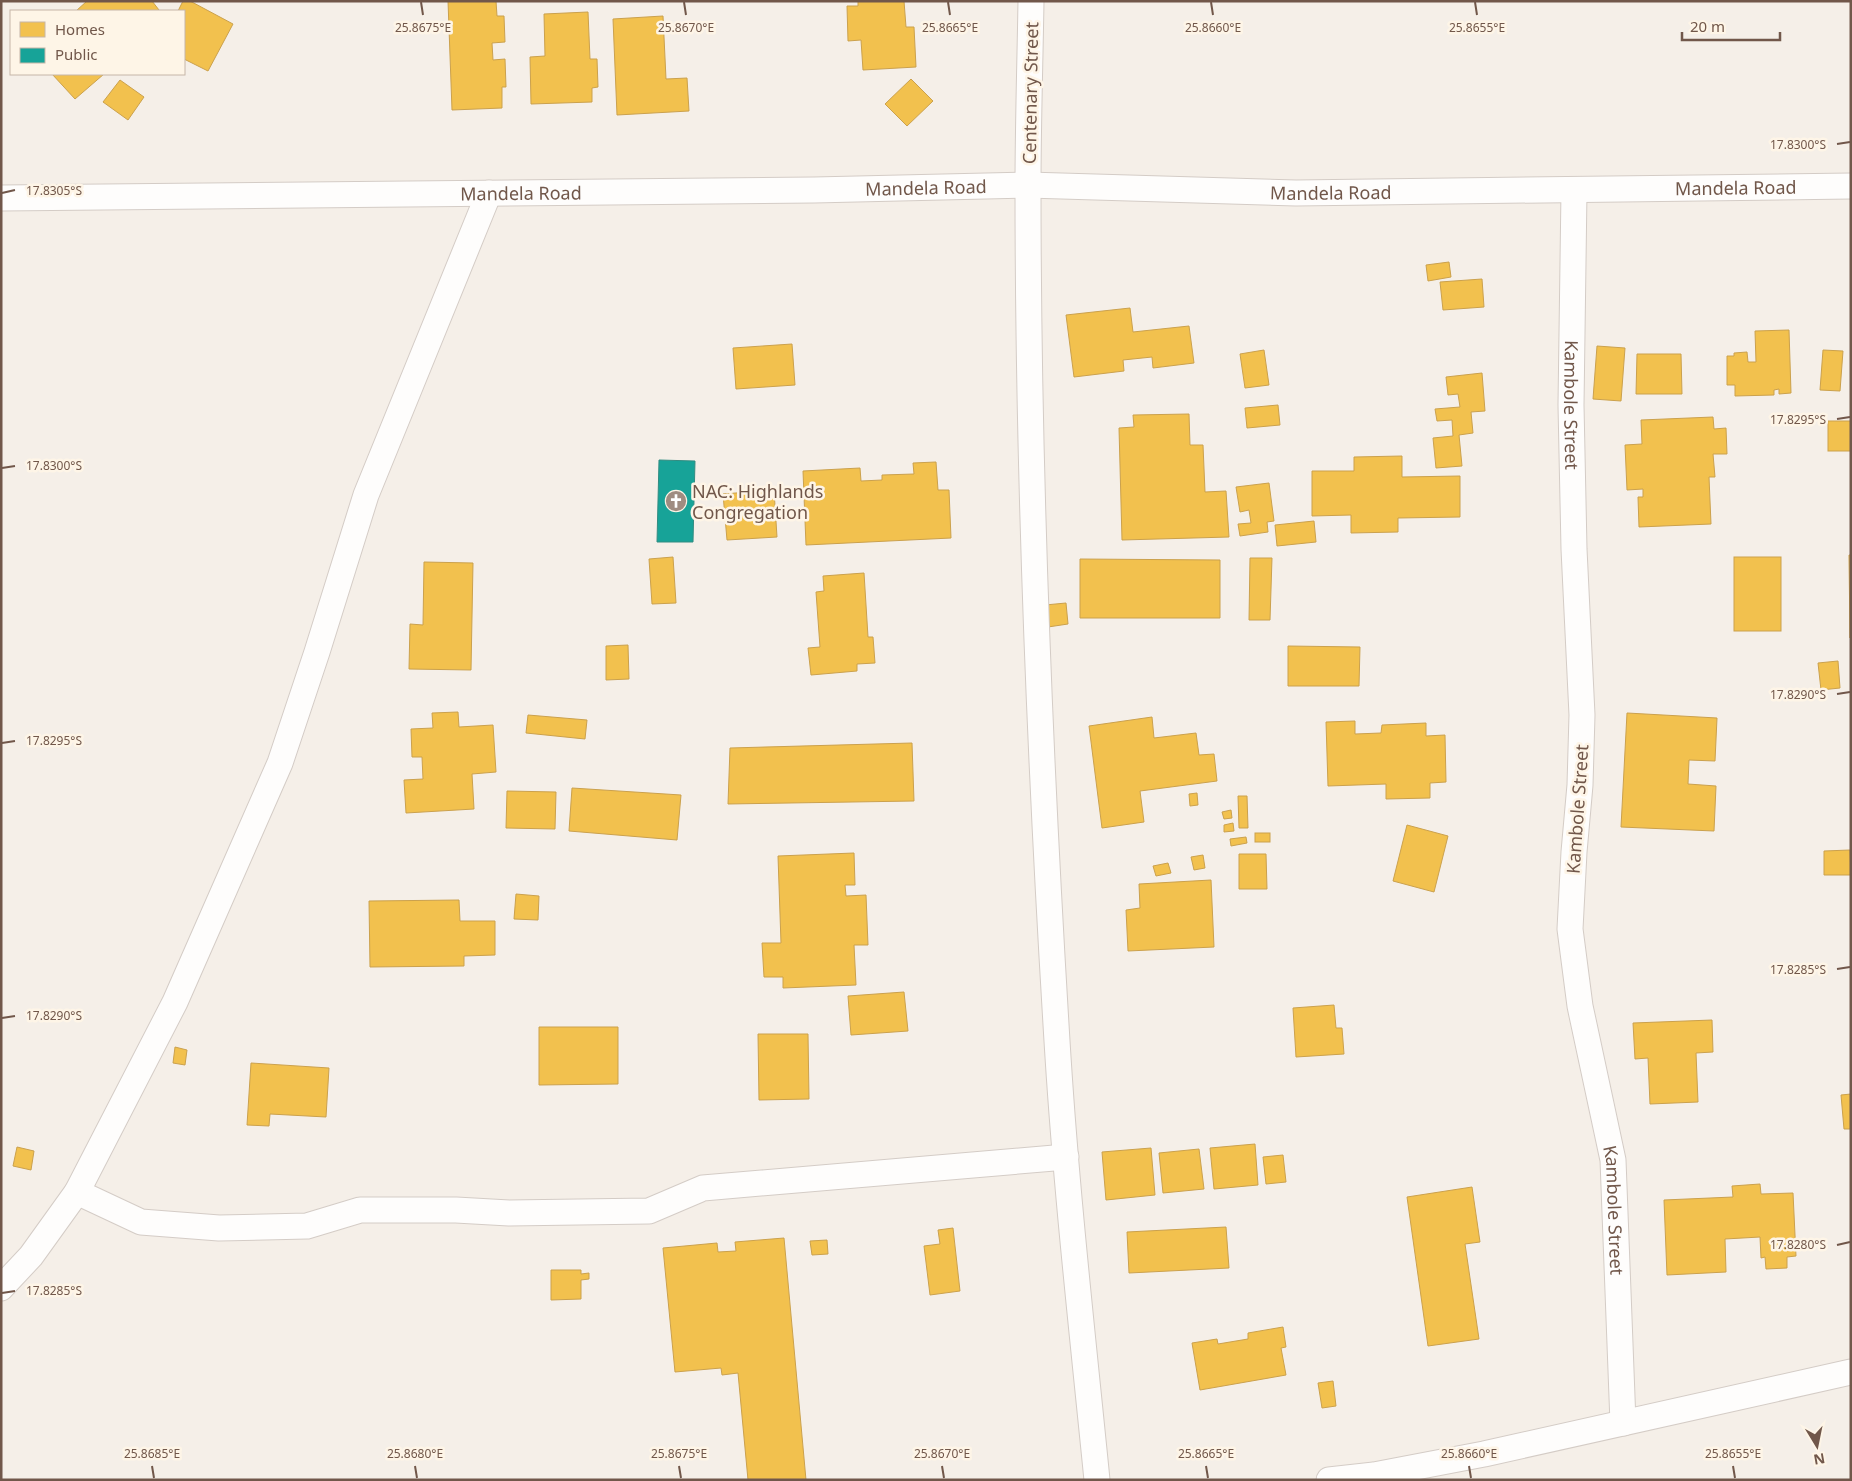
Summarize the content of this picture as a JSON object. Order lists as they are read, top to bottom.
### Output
{
  "streets": {
    "street": ["Centenary Street", "Mandela Road", "Kambole Street"]
  },
  "crossings": [
    ["Centenary Street", "Mandela Road"],
    ["Mandela Road", "Kambole Street"]
  ],
  "places": {
    "church": ["NAC: Highlands Congregation"]
  },
  "legend": ["Homes", "Public"],
  "scale_bar": "20 m",
  "north": "bottom",
  "coordinates": [
    "25.8675°E",
    "25.8670°E",
    "25.8665°E",
    "25.8660°E",
    "25.8655°E",
    "17.8300°S",
    "17.8305°S",
    "17.8295°S",
    "17.8290°S",
    "17.8285°S",
    "17.8280°S",
    "25.8685°E",
    "25.8680°E"
  ]
}
